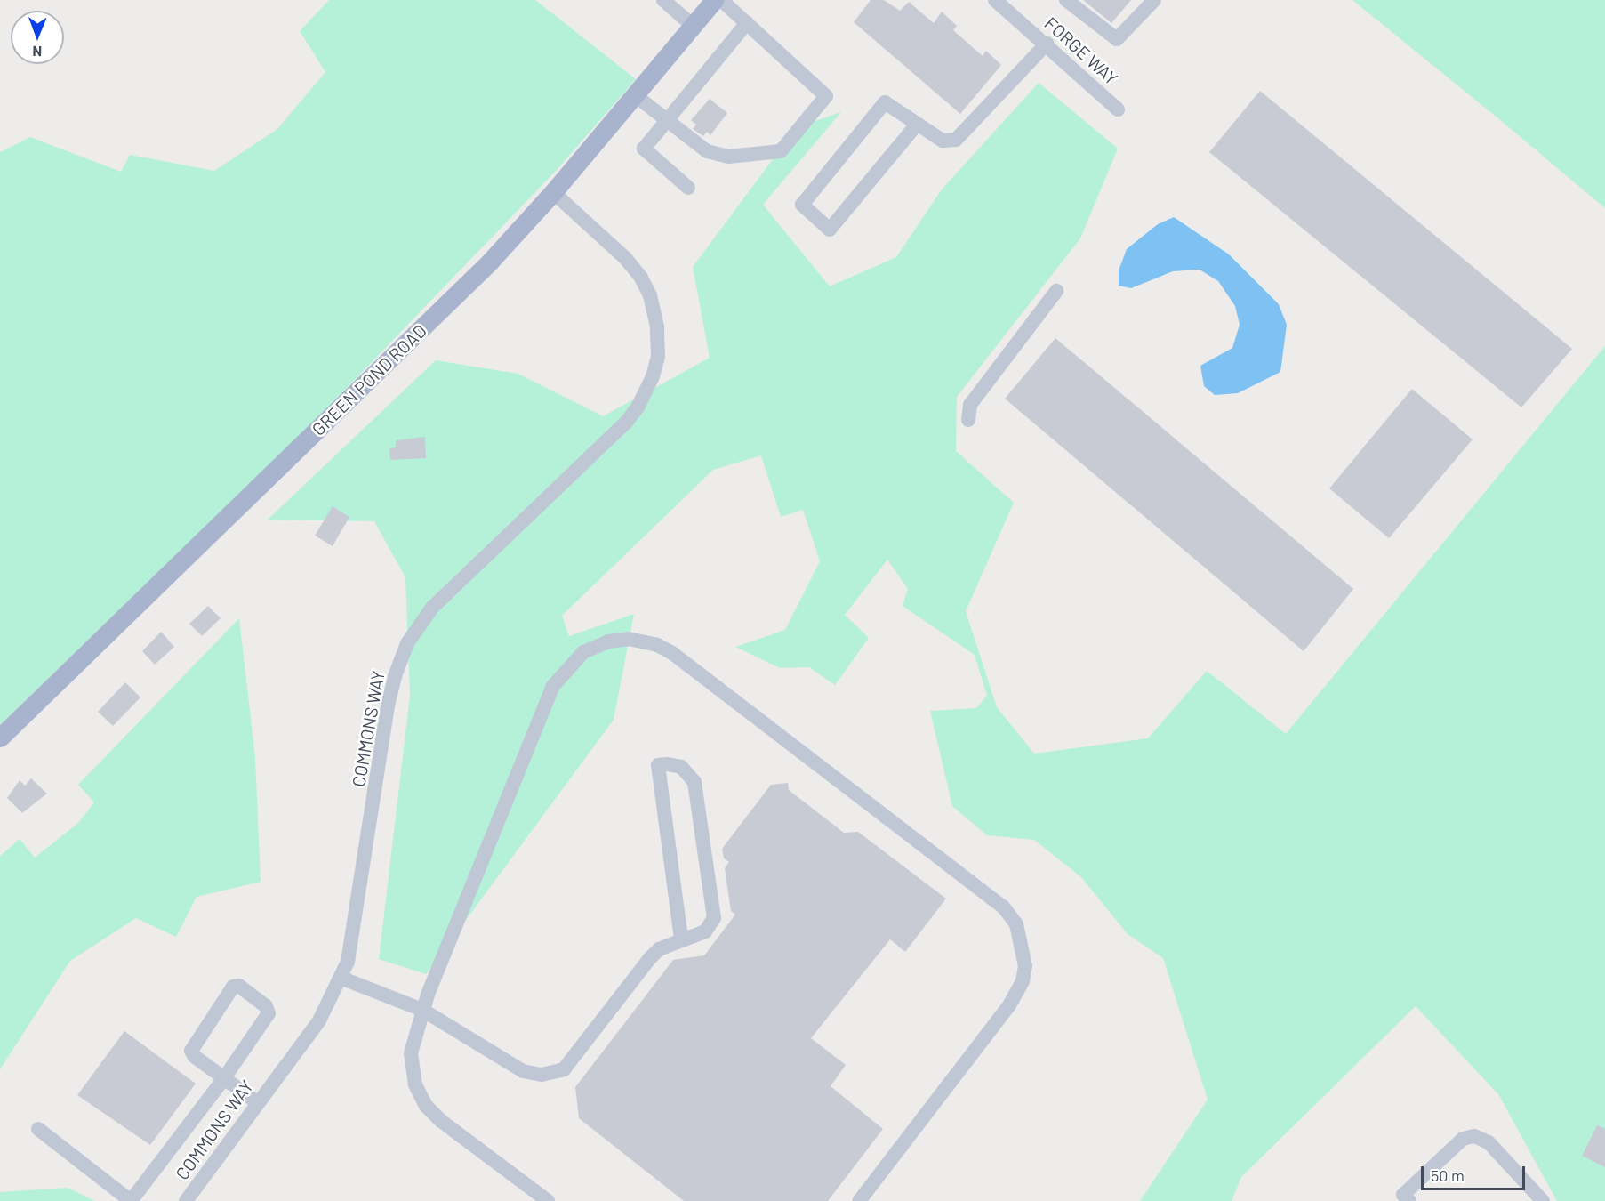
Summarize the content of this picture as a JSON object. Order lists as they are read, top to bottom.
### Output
{
  "streets": {
    "main road": ["GREEN POND ROAD"],
    "street": ["FORGE WAY", "COMMONS WAY"]
  },
  "crossings": [
    ["GREEN POND ROAD", "COMMONS WAY"]
  ],
  "scale_bar": "50 m",
  "north": "bottom"
}
